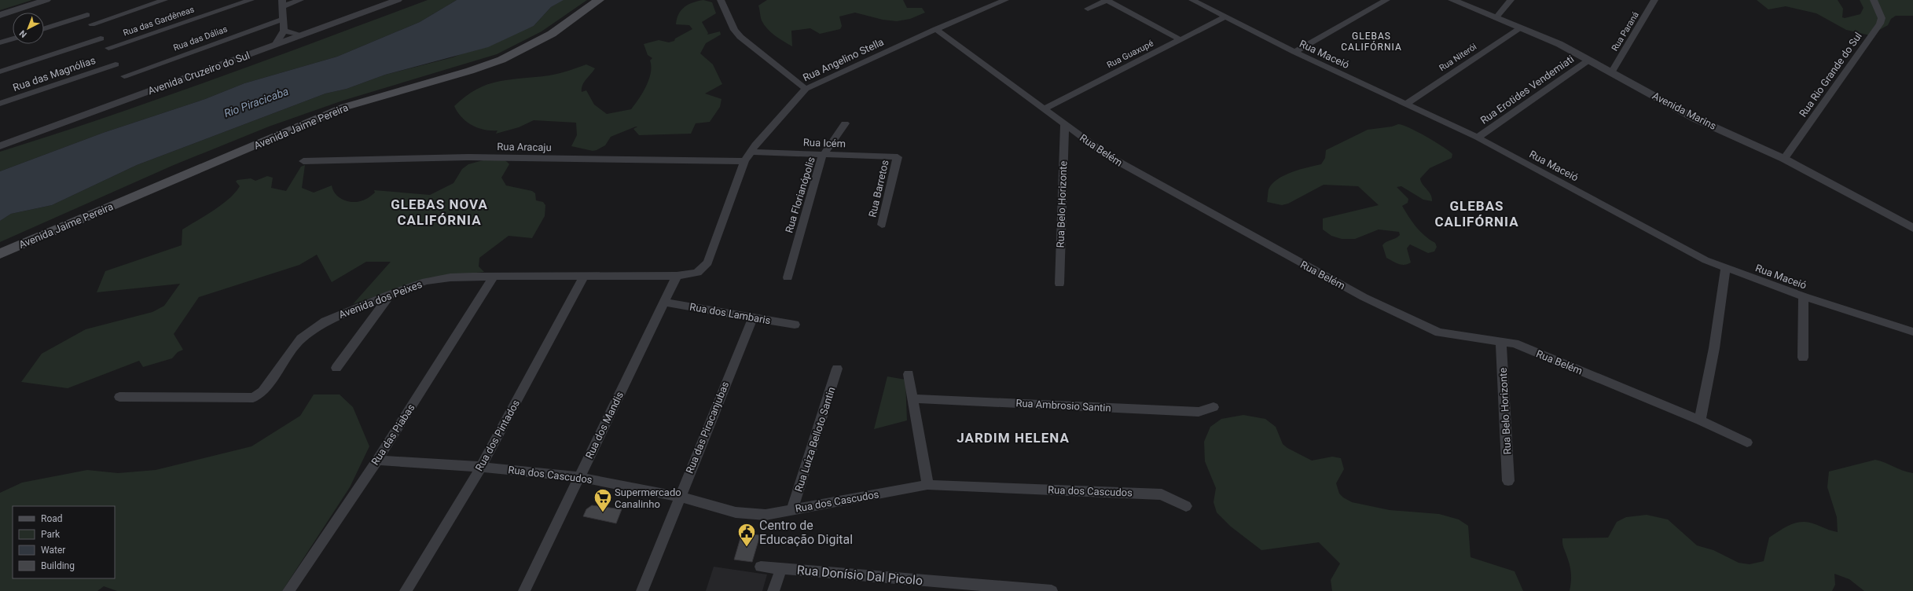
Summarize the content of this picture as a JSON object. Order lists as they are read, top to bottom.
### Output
{
  "streets": {
    "main road": ["Avenida Jaime Pereira"],
    "street": [
      "Rua das Gardêneas",
      "Rua Paraná",
      "Rua das Dálias",
      "Rua Guaxupé",
      "Rua Maceió",
      "Rua Niterói",
      "Rua Angelino Stella",
      "Avenida Cruzeiro do Sul",
      "Rua das Magnólias",
      "Rua Rio Grande do Sul",
      "Rua Erotides Vendemiati",
      "Avenida Marins",
      "Rua Icém",
      "Rua Aracaju",
      "Rua Belém",
      "Rua Barretos",
      "Rua Florianópolis",
      "Rua Belo Horizonte",
      "Avenida dos Peixes",
      "Rua dos Lambaris",
      "Rua Ambrosio Santin",
      "Rua dos Mandis",
      "Rua das Piracanjubas",
      "Rua das Piabas",
      "Rua dos Pintados",
      "Rua Luiza Belloto Santin",
      "Rua dos Cascudos",
      "Rua Donísio Dal Picolo"
    ]
  },
  "crossings": [
    ["Rua Paraná", "Avenida Marins"],
    ["Rua Guaxupé", "Rua Maceió"],
    ["Rua Guaxupé", "Rua Belém"],
    ["Rua Maceió", "Rua Niterói"],
    ["Rua Maceió", "Rua Erotides Vendemiati"],
    ["Rua Niterói", "Avenida Marins"],
    ["Rua Angelino Stella", "Rua Icém"],
    ["Rua Angelino Stella", "Rua Aracaju"],
    ["Rua Angelino Stella", "Rua Belém"],
    ["Rua Angelino Stella", "Avenida dos Peixes"],
    ["Rua Angelino Stella", "Rua dos Mandis"],
    ["Rua Rio Grande do Sul", "Avenida Marins"],
    ["Rua Erotides Vendemiati", "Avenida Marins"],
    ["Rua Icém", "Rua Barretos"],
    ["Rua Icém", "Rua Florianópolis"],
    ["Rua Belém", "Rua Belo Horizonte"],
    ["Avenida dos Peixes", "Rua dos Mandis"],
    ["Avenida dos Peixes", "Rua das Piabas"],
    ["Avenida dos Peixes", "Rua dos Pintados"],
    ["Rua dos Lambaris", "Rua dos Mandis"],
    ["Rua dos Lambaris", "Rua das Piracanjubas"],
    ["Rua dos Mandis", "Rua dos Cascudos"],
    ["Rua das Piracanjubas", "Rua dos Cascudos"],
    ["Rua das Piabas", "Rua dos Cascudos"],
    ["Rua dos Pintados", "Rua dos Cascudos"],
    ["Rua Luiza Belloto Santin", "Rua dos Cascudos"]
  ],
  "districts": [
    "GLEBAS CALIFÓRNIA",
    "GLEBAS NOVA CALIFÓRNIA",
    "GLEBAS CALIFÓRNIA",
    "JARDIM HELENA"
  ],
  "water": ["Rio Piracicaba"],
  "places": {
    "supermarket": ["Supermercado Canalinho"],
    "public building": ["Centro de Educação Digital"]
  },
  "legend": [
    "Road",
    "Park",
    "Water",
    "Building"
  ],
  "north": "bottom left"
}
